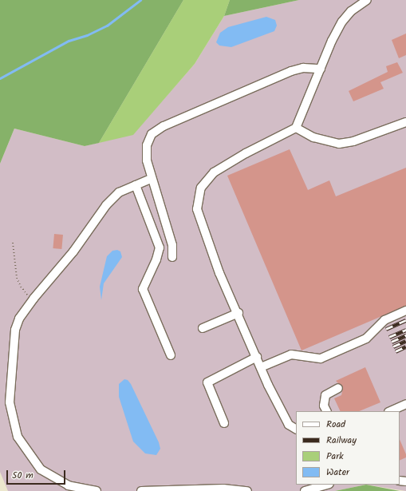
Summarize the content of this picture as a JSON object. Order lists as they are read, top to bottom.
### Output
{
  "legend": [
    "Road",
    "Railway",
    "Park",
    "Water"
  ],
  "scale_bar": "50 m"
}
